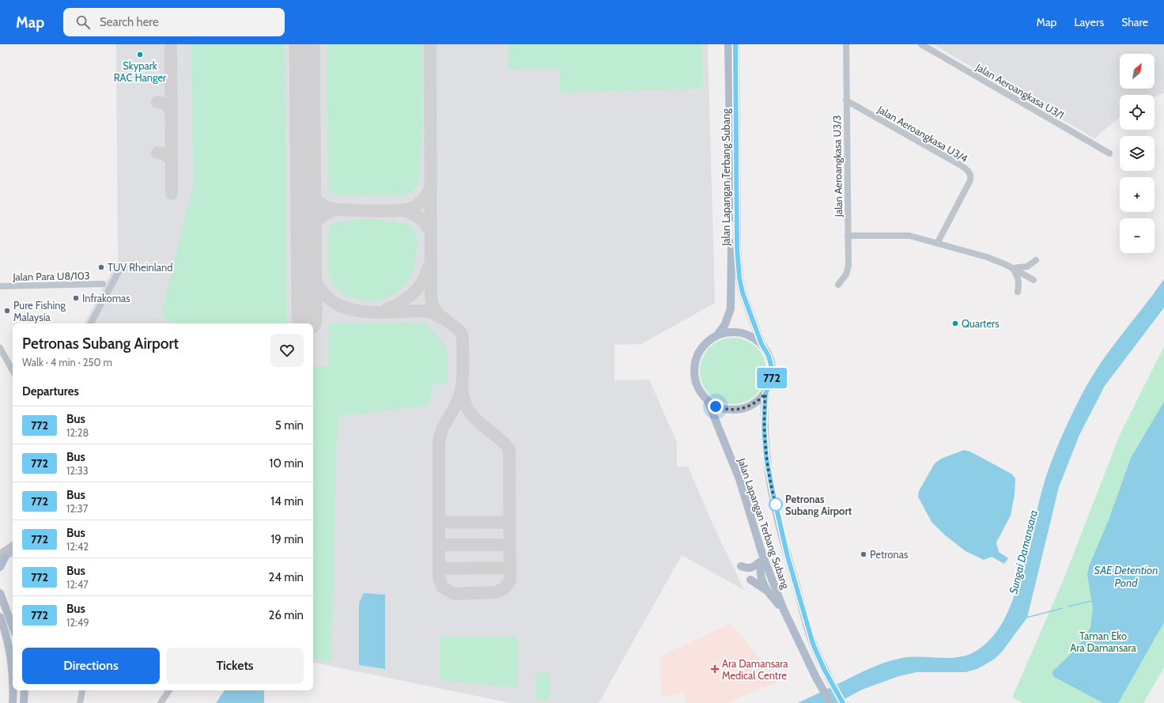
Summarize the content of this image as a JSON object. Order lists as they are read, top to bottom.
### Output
{
  "streets": {
    "main road": ["Jalan Lapangan Terbang Subang"],
    "street": [
      "Jalan Aeroangkasa U3/1",
      "Jalan Aeroangkasa U3/4",
      "Jalan Aeroangkasa U3/3",
      "Jalan Para U8/103"
    ]
  },
  "crossings": [
    ["Jalan Aeroangkasa U3/4", "Jalan Aeroangkasa U3/3"]
  ],
  "water": ["Sungai Damansara", "SAE Detention Pond"],
  "parks": ["Taman Eko Ara Damansara"],
  "places": {
    "other": [
      "Skypark RAC Hanger",
      "TUV Rheinland",
      "Infrakomas",
      "Pure Fishing Malaysia",
      "Quarters",
      "Petronas Subang Airport",
      "Petronas"
    ],
    "health": ["Ara Damansara Medical Centre"]
  },
  "lines": ["bus line 772"],
  "north": "top right",
  "page": {
    "header": "Map",
    "search": "Search here",
    "nav": ["Map", "Layers", "Share"],
    "on_map": "772",
    "map_buttons": ["+", "−"],
    "heading": [
      ["Petronas Subang Airport", "Walk · 4 min · 250 m"],
      "Departures"
    ],
    "list": [
      {
        "mark": "772",
        "name": "Bus",
        "note": "12:28",
        "value": "5 min"
      },
      {
        "mark": "772",
        "name": "Bus",
        "note": "12:33",
        "value": "10 min"
      },
      {
        "mark": "772",
        "name": "Bus",
        "note": "12:37",
        "value": "14 min"
      },
      {
        "mark": "772",
        "name": "Bus",
        "note": "12:42",
        "value": "19 min"
      },
      {
        "mark": "772",
        "name": "Bus",
        "note": "12:47",
        "value": "24 min"
      },
      {
        "mark": "772",
        "name": "Bus",
        "note": "12:49",
        "value": "26 min"
      }
    ],
    "buttons": ["Directions", "Tickets"]
  }
}
